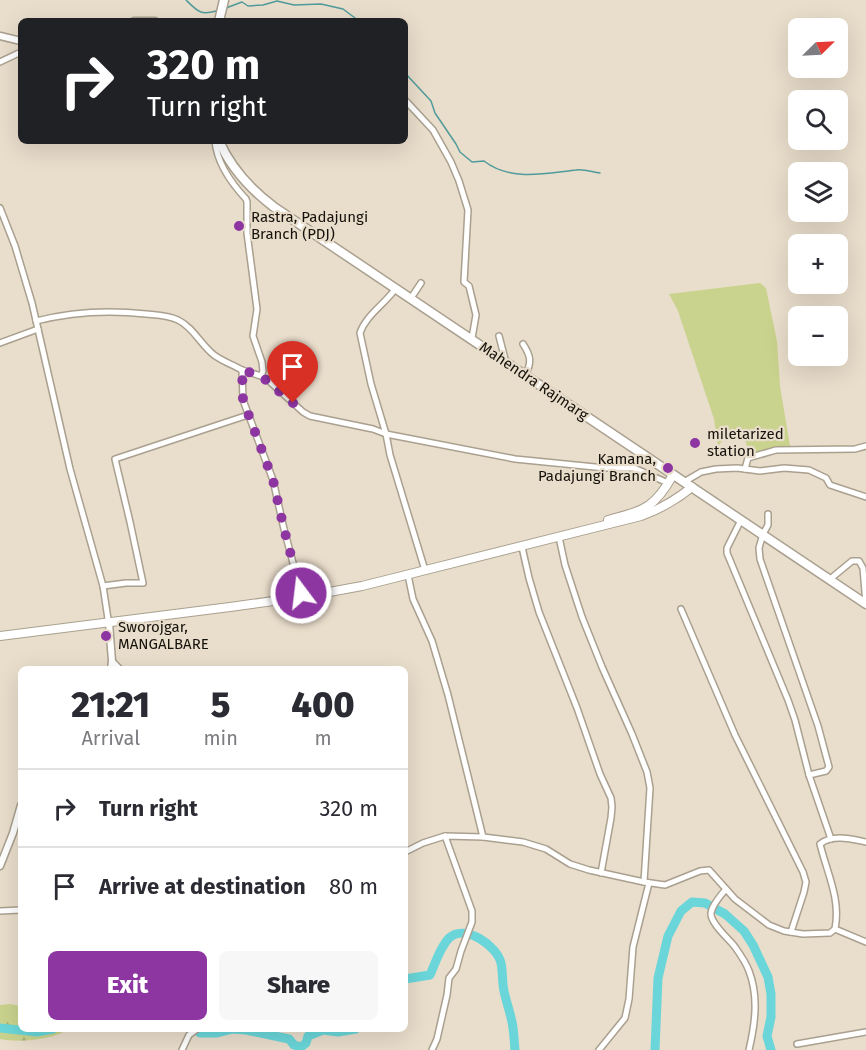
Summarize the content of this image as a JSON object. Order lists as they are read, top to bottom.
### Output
{
  "streets": {
    "highway": ["Mahendra Rajmarg"]
  },
  "places": [
    "Rastra, Padajungi Branch (PDJ)",
    "miletarized station",
    "Kamana, Padajungi Branch",
    "Sworojgar, MANGALBARE"
  ],
  "north": "top right",
  "page": {
    "map_buttons": ["+", "−"],
    "turn": ["320 m", "Turn right"],
    "eta": [
      "21:21",
      "Arrival",
      "5",
      "min",
      "400",
      "m"
    ],
    "list": [
      {
        "name": "Turn right",
        "value": "320 m"
      },
      {
        "name": "Arrive at destination",
        "value": "80 m"
      }
    ],
    "buttons": ["Exit", "Share"]
  }
}
